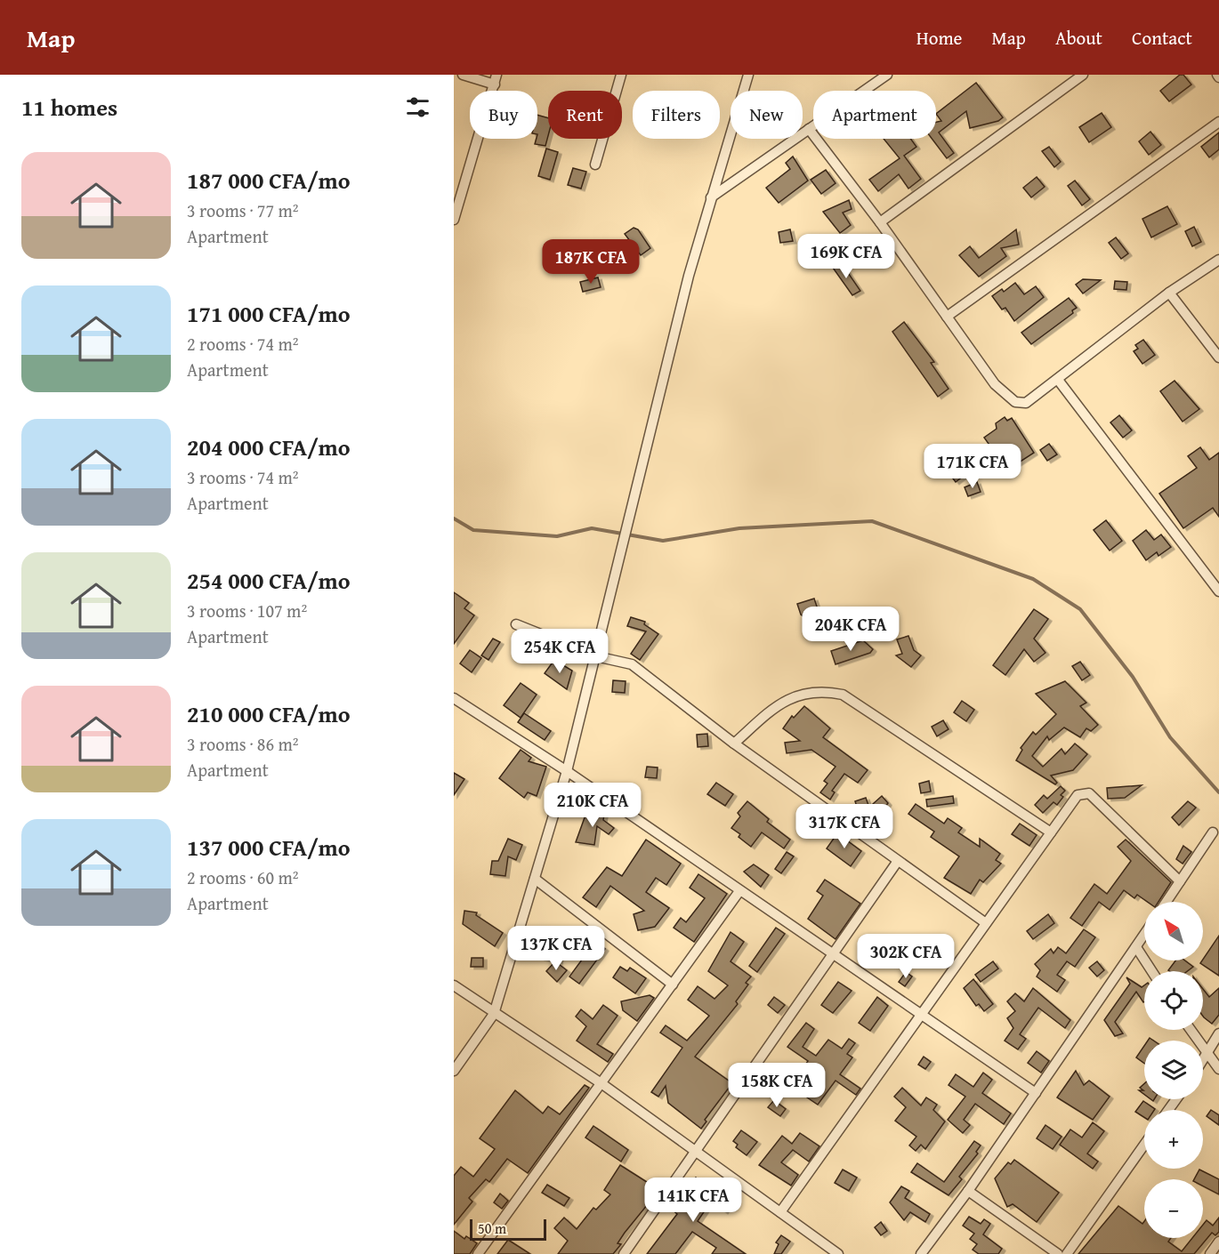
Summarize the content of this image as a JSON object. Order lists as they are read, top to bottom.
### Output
{
  "scale_bar": "50 m",
  "north": "top left",
  "page": {
    "header": "Map",
    "nav": [
      "Home",
      "Map",
      "About",
      "Contact"
    ],
    "heading": "11 homes",
    "chip": [
      "Buy",
      "Rent",
      "Filters",
      "New",
      "Apartment"
    ],
    "list": [
      {
        "name": "187 000 CFA/mo",
        "note": "3 rooms · 77 m² · Apartment"
      },
      {
        "name": "171 000 CFA/mo",
        "note": "2 rooms · 74 m² · Apartment"
      },
      {
        "name": "204 000 CFA/mo",
        "note": "3 rooms · 74 m² · Apartment"
      },
      {
        "name": "254 000 CFA/mo",
        "note": "3 rooms · 107 m² · Apartment"
      },
      {
        "name": "210 000 CFA/mo",
        "note": "3 rooms · 86 m² · Apartment"
      },
      {
        "name": "137 000 CFA/mo",
        "note": "2 rooms · 60 m² · Apartment"
      }
    ],
    "price": [
      "169K CFA",
      "187K CFA",
      "171K CFA",
      "204K CFA",
      "254K CFA",
      "210K CFA",
      "317K CFA",
      "137K CFA",
      "302K CFA",
      "158K CFA",
      "141K CFA"
    ],
    "map_buttons": ["+", "−"],
    "scale": "50 m"
  }
}
